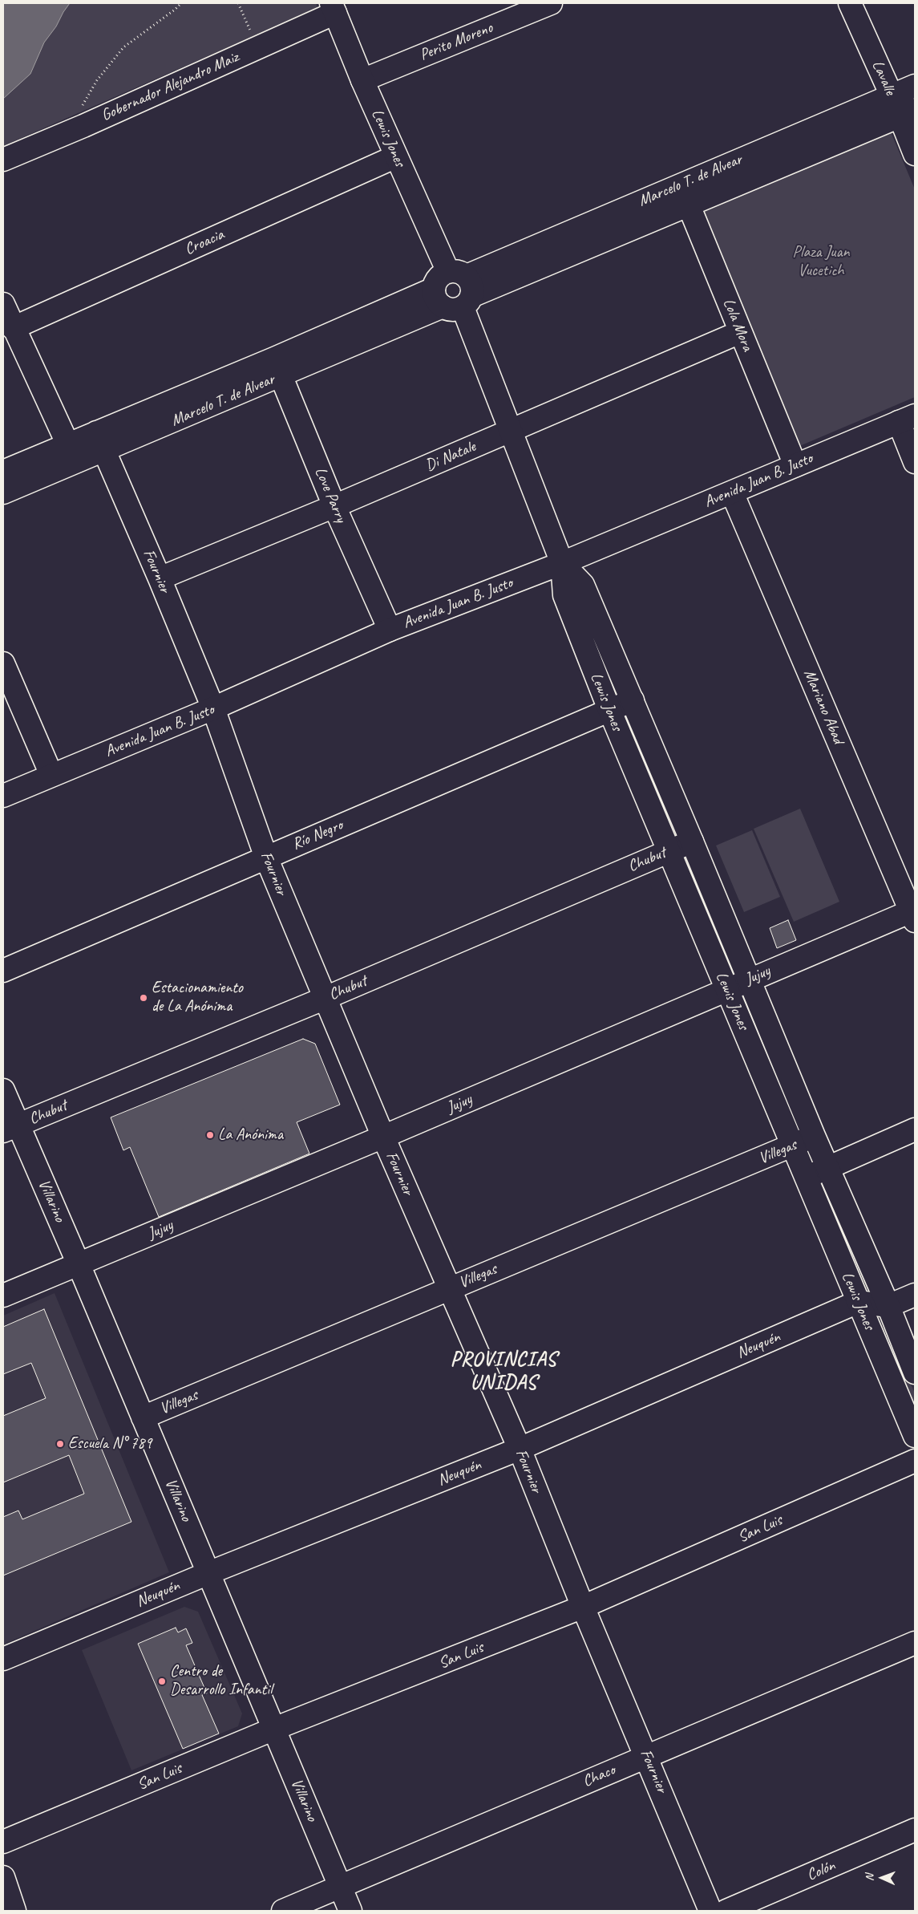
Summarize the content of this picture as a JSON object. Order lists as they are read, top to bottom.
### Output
{
  "streets": {
    "street": [
      "Perito Moreno",
      "Lavalle",
      "Gobernador Alejandro Maiz",
      "Lewis Jones",
      "Marcelo T. de Alvear",
      "Croacia",
      "Lola Mora",
      "Di Natale",
      "Avenida Juan B. Justo",
      "Love Parry",
      "Fournier",
      "Mariano Abad",
      "Río Negro",
      "Chubut",
      "Jujuy",
      "Villegas",
      "Villarino",
      "Neuquén",
      "San Luis",
      "Chaco",
      "Colón"
    ]
  },
  "crossings": [
    ["Perito Moreno", "Lewis Jones"],
    ["Lavalle", "Marcelo T. de Alvear"],
    ["Gobernador Alejandro Maiz", "Lewis Jones"],
    ["Lewis Jones", "Marcelo T. de Alvear"],
    ["Lewis Jones", "Croacia"],
    ["Lewis Jones", "Di Natale"],
    ["Lewis Jones", "Avenida Juan B. Justo"],
    ["Lewis Jones", "Río Negro"],
    ["Lewis Jones", "Chubut"],
    ["Lewis Jones", "Jujuy"],
    ["Lewis Jones", "Villegas"],
    ["Lewis Jones", "Neuquén"],
    ["Marcelo T. de Alvear", "Lola Mora"],
    ["Marcelo T. de Alvear", "Love Parry"],
    ["Marcelo T. de Alvear", "Fournier"],
    ["Lola Mora", "Di Natale"],
    ["Lola Mora", "Avenida Juan B. Justo"],
    ["Di Natale", "Love Parry"],
    ["Di Natale", "Fournier"],
    ["Avenida Juan B. Justo", "Love Parry"],
    ["Avenida Juan B. Justo", "Fournier"],
    ["Avenida Juan B. Justo", "Mariano Abad"],
    ["Fournier", "Río Negro"],
    ["Fournier", "Chubut"],
    ["Fournier", "Jujuy"],
    ["Fournier", "Villegas"],
    ["Fournier", "Neuquén"],
    ["Fournier", "San Luis"],
    ["Fournier", "Chaco"],
    ["Mariano Abad", "Jujuy"],
    ["Chubut", "Villarino"],
    ["Jujuy", "Villarino"],
    ["Villegas", "Villarino"],
    ["Villarino", "Neuquén"],
    ["Villarino", "San Luis"],
    ["Villarino", "Chaco"]
  ],
  "districts": ["PROVINCIAS UNIDAS"],
  "parks": ["Plaza Juan Vucetich"],
  "places": [
    "Estacionamiento de La Anónima",
    "La Anónima",
    "Escuela N° 789",
    "Centro de Desarrollo Infantil"
  ],
  "north": "left"
}
